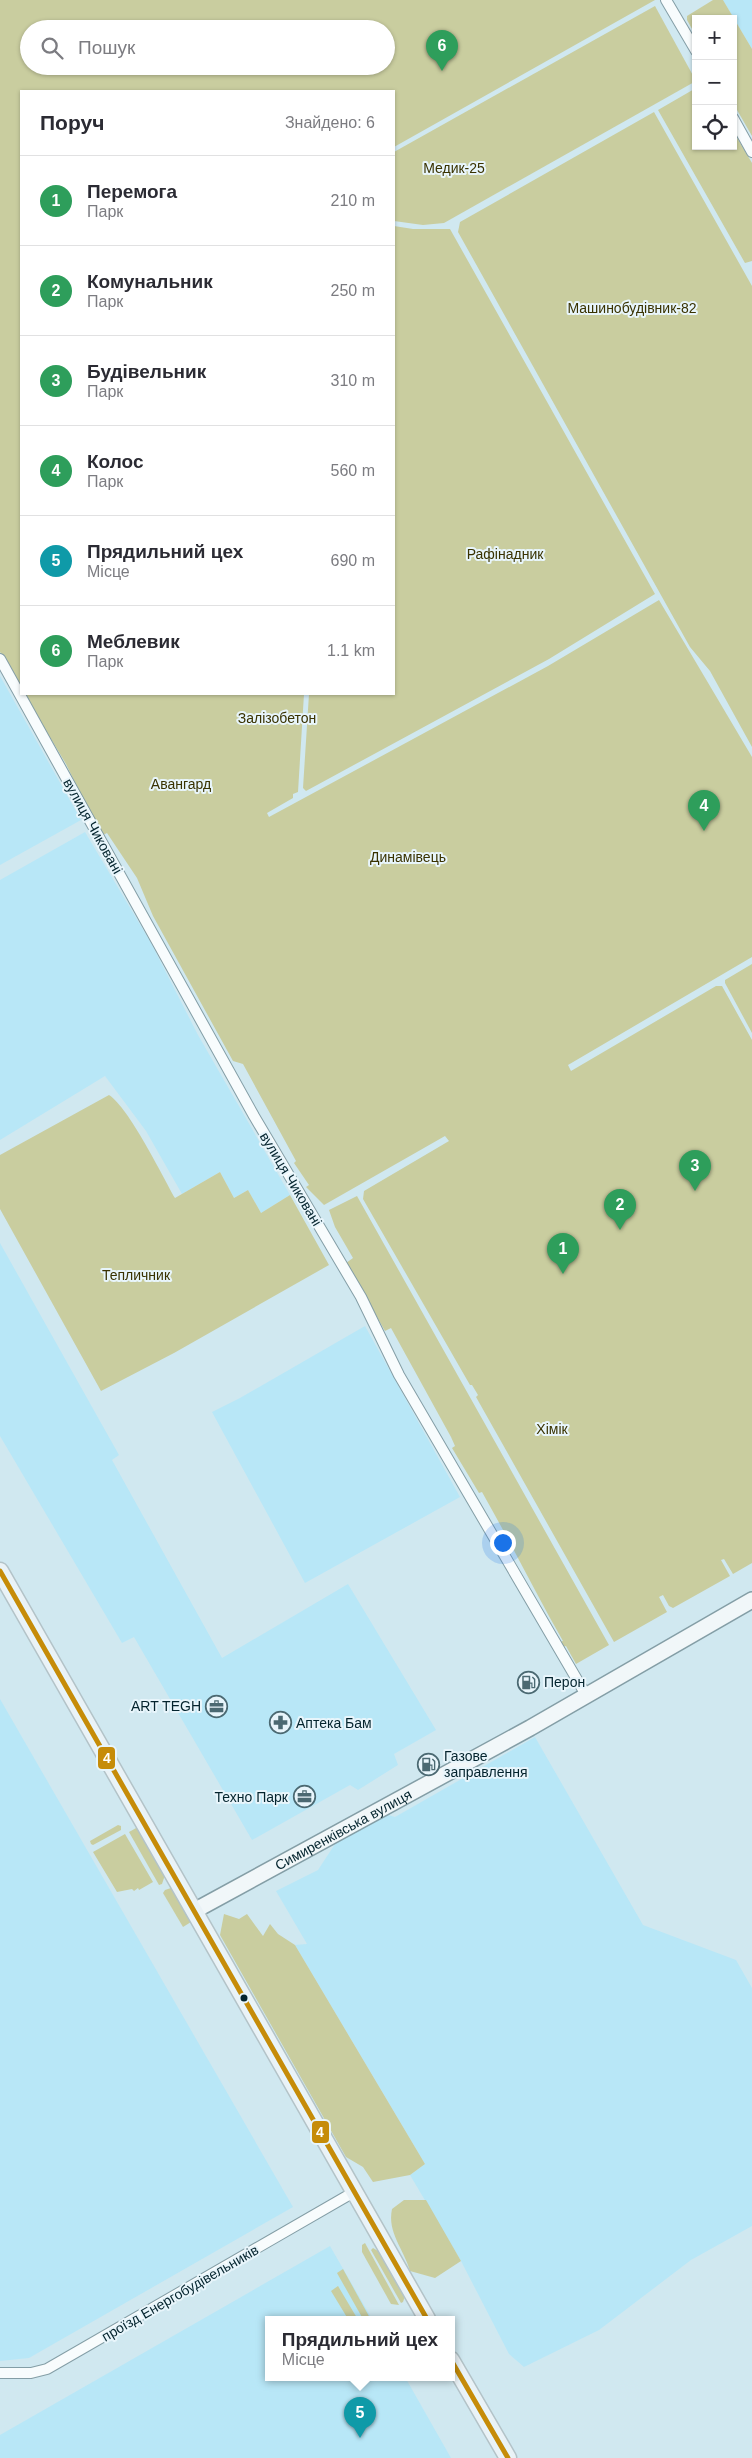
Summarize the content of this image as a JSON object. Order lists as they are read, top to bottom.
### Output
{
  "streets": {
    "main road": ["Симиренківська вулиця"],
    "street": ["вулиця Чиковані", "проїзд Енергобудівельників"]
  },
  "crossings": [
    ["вулиця Чиковані", "Симиренківська вулиця"]
  ],
  "parks": [
    "Медик-25",
    "Машинобудівник-82",
    "Рафінадник",
    "Залізобетон",
    "Авангард",
    "Динамівець",
    "Тепличник",
    "Хімік"
  ],
  "places": {
    "fuel station": ["Перон", "Газове заправлення"],
    "office": ["ART TEGH", "Техно Парк"],
    "pharmacy": ["Аптека Бам"]
  },
  "lines": ["transit line 4"],
  "page": {
    "map_buttons": ["+", "−"],
    "search": "Пошук",
    "pins": [
      "6",
      "4",
      "3",
      "2",
      "1",
      "5"
    ],
    "heading": ["Поруч", "Знайдено: 6"],
    "list": [
      {
        "mark": "1",
        "name": "Перемога",
        "note": "Парк",
        "value": "210 m"
      },
      {
        "mark": "2",
        "name": "Комунальник",
        "note": "Парк",
        "value": "250 m"
      },
      {
        "mark": "3",
        "name": "Будівельник",
        "note": "Парк",
        "value": "310 m"
      },
      {
        "mark": "4",
        "name": "Колос",
        "note": "Парк",
        "value": "560 m"
      },
      {
        "mark": "5",
        "name": "Прядильний цех",
        "note": "Місце",
        "value": "690 m"
      },
      {
        "mark": "6",
        "name": "Меблевик",
        "note": "Парк",
        "value": "1.1 km"
      }
    ],
    "popup": ["Прядильний цех", "Місце"]
  }
}
